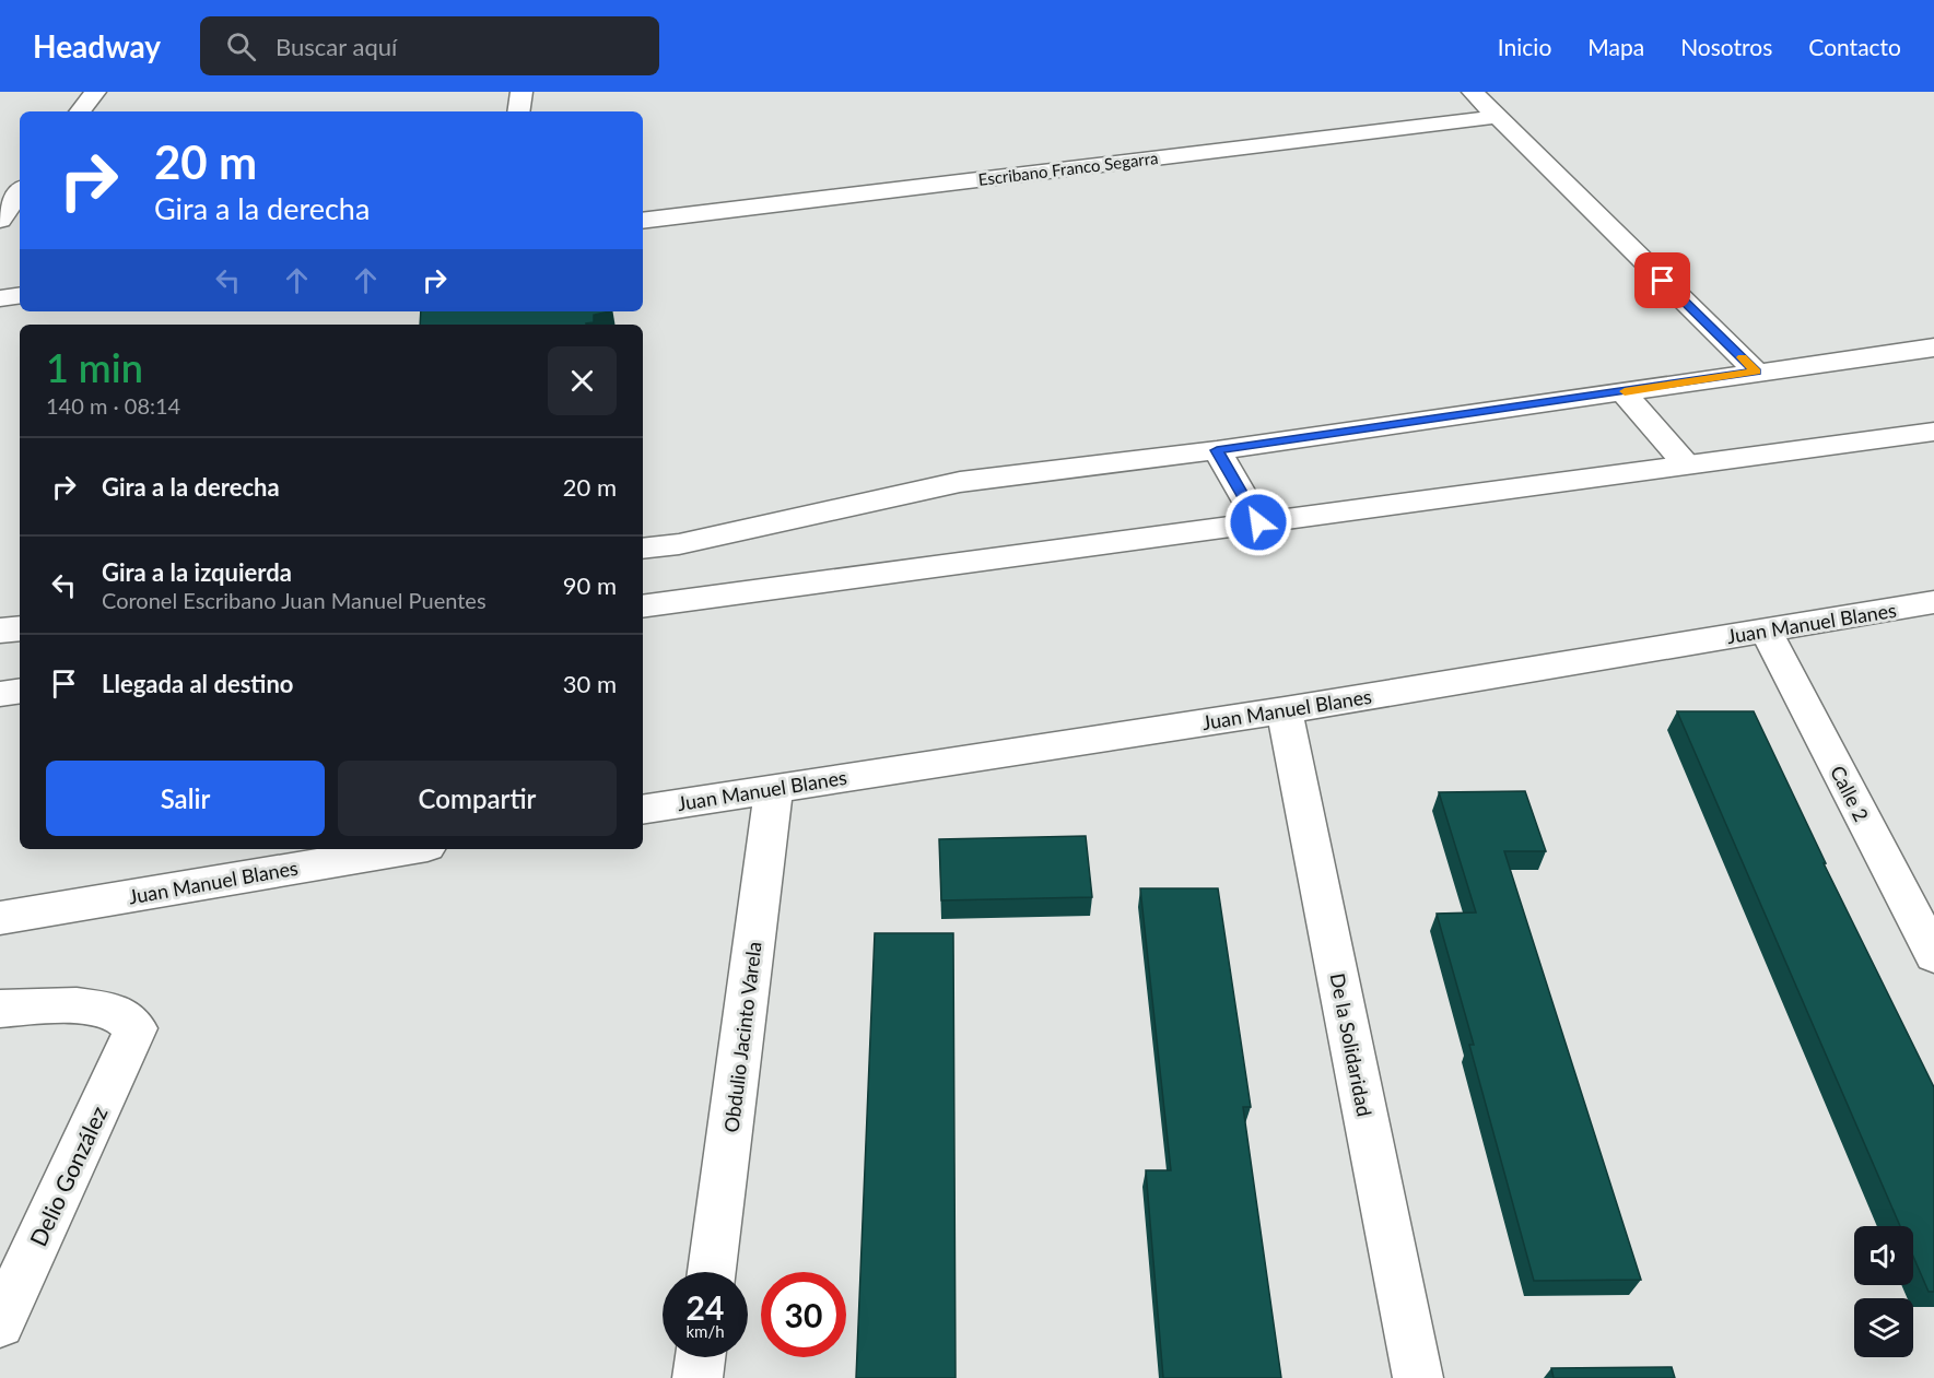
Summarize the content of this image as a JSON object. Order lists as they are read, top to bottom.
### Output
{
  "streets": {
    "main road": [
      "Escribano Franco Segarra",
      "Juan Manuel Blanes",
      "Calle 2",
      "Obdulio Jacinto Varela",
      "De la Solidaridad",
      "Delio González"
    ]
  },
  "crossings": [
    ["Juan Manuel Blanes", "Calle 2"],
    ["Juan Manuel Blanes", "Obdulio Jacinto Varela"],
    ["Juan Manuel Blanes", "De la Solidaridad"]
  ],
  "page": {
    "header": "Headway",
    "search": "Buscar aquí",
    "nav": [
      "Inicio",
      "Mapa",
      "Nosotros",
      "Contacto"
    ],
    "turn": ["20 m", "Gira a la derecha"],
    "heading": ["1 min", "140 m · 08:14"],
    "list": [
      {
        "name": "Gira a la derecha",
        "value": "20 m"
      },
      {
        "name": "Gira a la izquierda",
        "note": "Coronel Escribano Juan Manuel Puentes",
        "value": "90 m"
      },
      {
        "name": "Llegada al destino",
        "value": "30 m"
      }
    ],
    "buttons": ["Salir", "Compartir"],
    "speed": "24 km/h",
    "limit": "30"
  }
}
